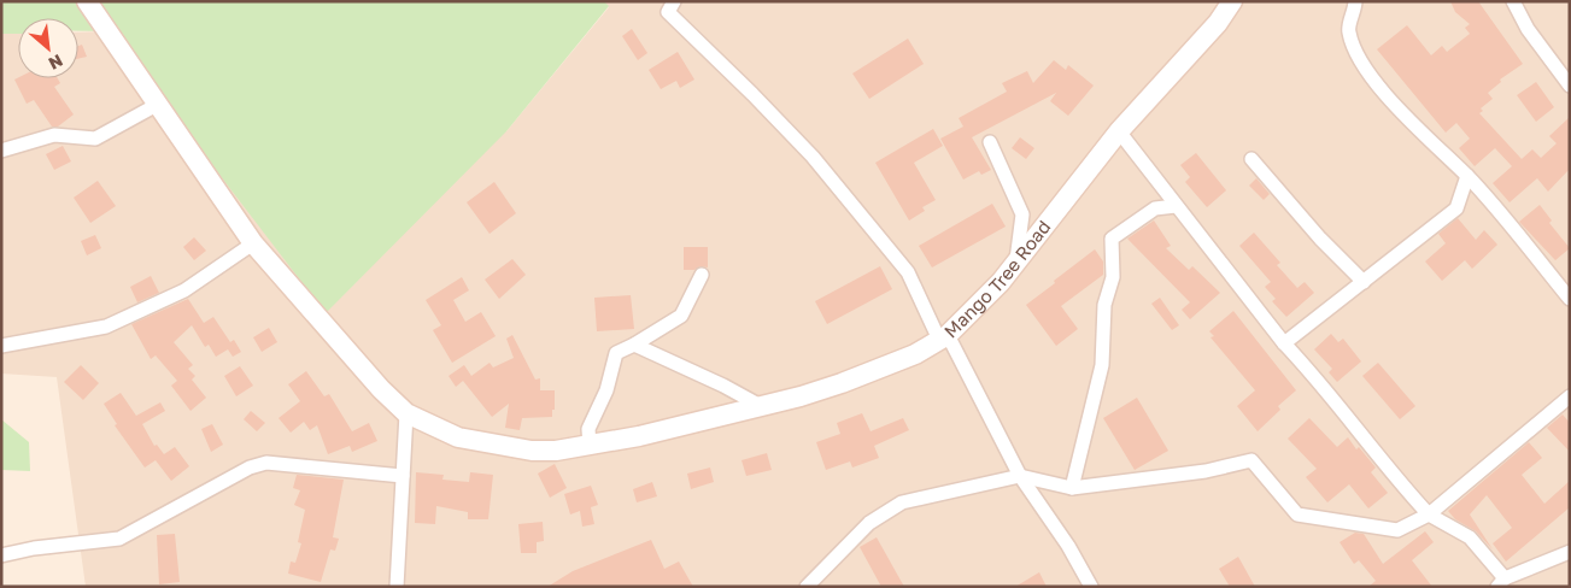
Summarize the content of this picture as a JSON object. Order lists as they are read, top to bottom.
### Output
{
  "streets": {
    "main road": ["Mango Tree Road"]
  },
  "north": "bottom right"
}
